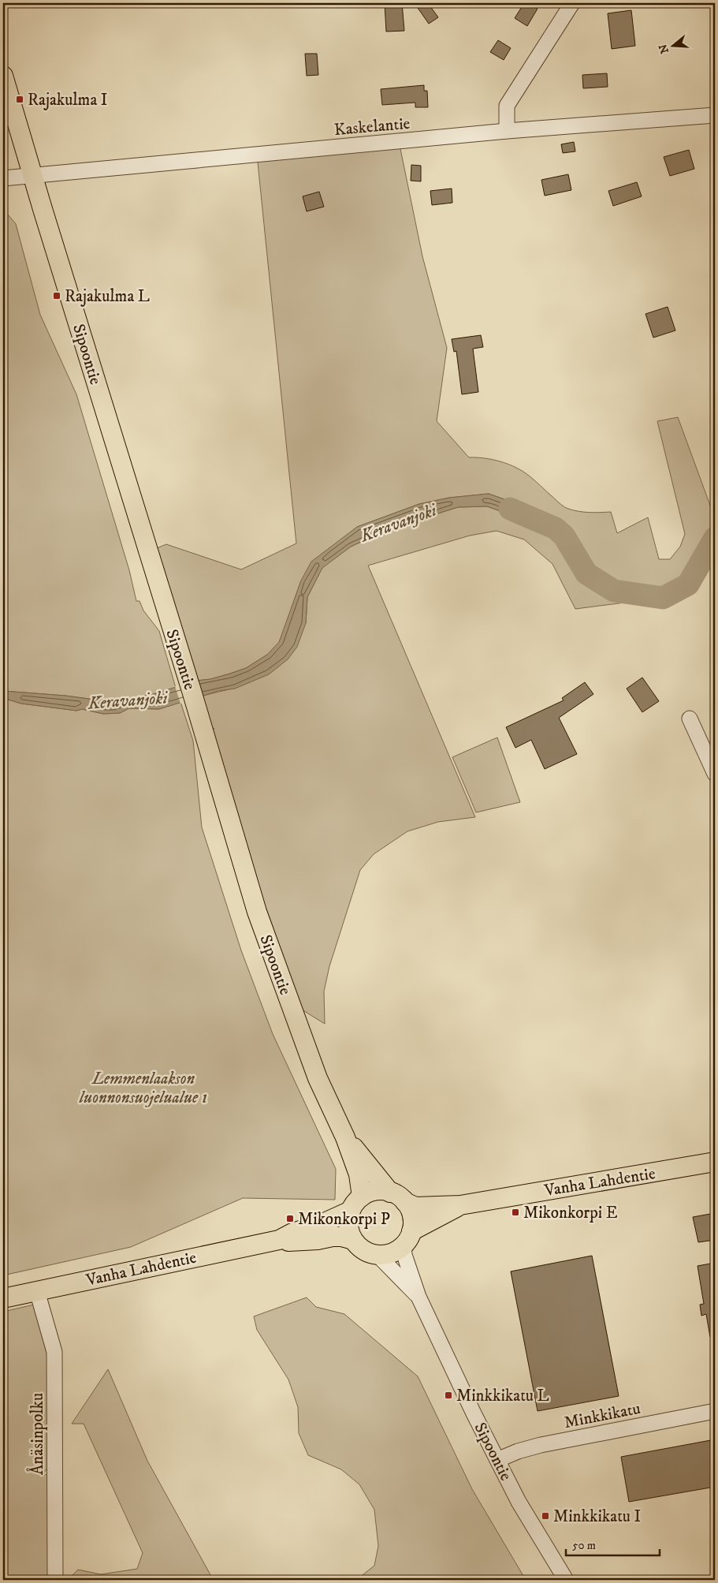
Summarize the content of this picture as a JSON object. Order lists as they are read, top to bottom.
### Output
{
  "streets": {
    "main road": ["Sipoontie", "Vanha Lahdentie"],
    "street": ["Kaskelantie", "Minkkikatu", "Ånäsinpolku"]
  },
  "crossings": [
    ["Kaskelantie", "Sipoontie"],
    ["Sipoontie", "Vanha Lahdentie"],
    ["Sipoontie", "Minkkikatu"],
    ["Vanha Lahdentie", "Ånäsinpolku"]
  ],
  "water": ["Keravanjoki"],
  "parks": ["Lemmenlaakson luonnonsuojelualue 1"],
  "places": {
    "transit": [
      "Rajakulma I",
      "Rajakulma L",
      "Mikonkorpi E",
      "Mikonkorpi P",
      "Minkkikatu L",
      "Minkkikatu I"
    ]
  },
  "scale_bar": "50 m",
  "north": "left"
}
